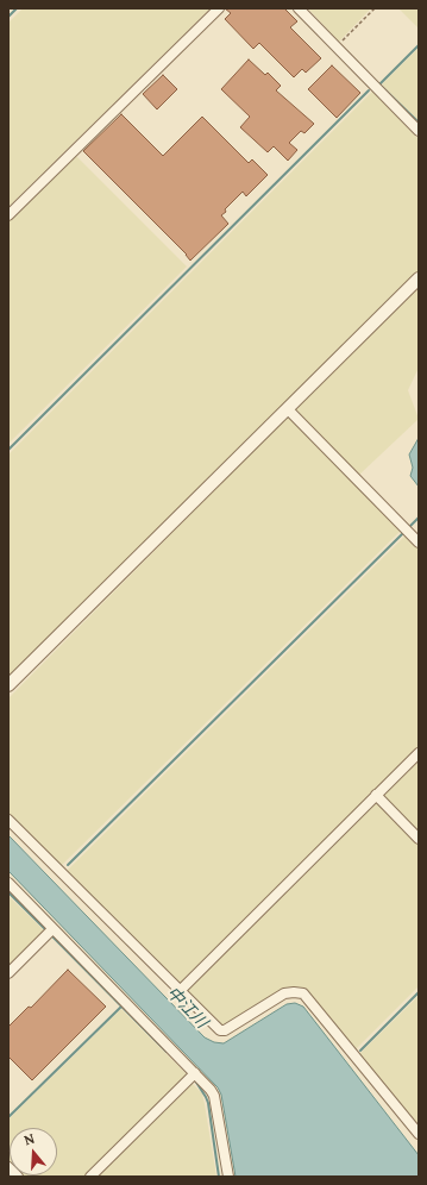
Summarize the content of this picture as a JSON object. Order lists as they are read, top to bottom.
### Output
{
  "water": ["中江川"],
  "north": "top"
}
